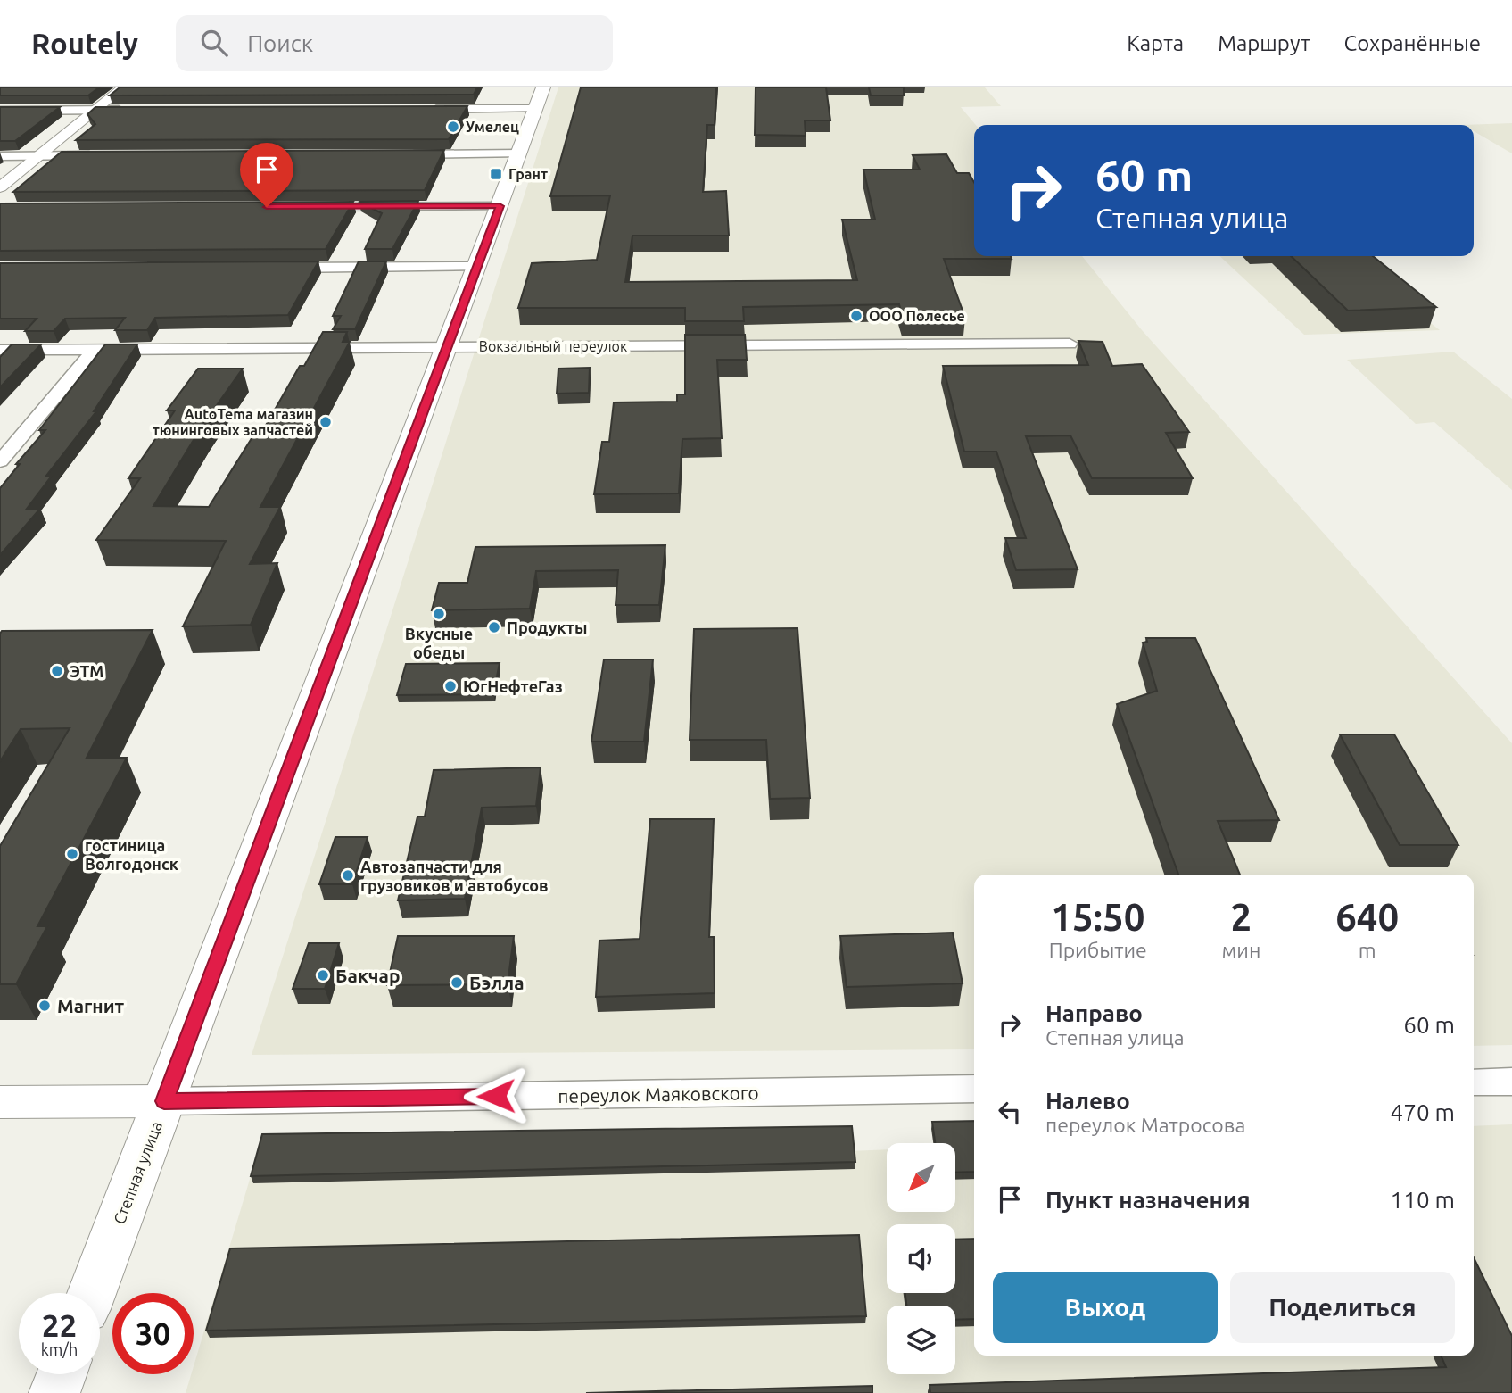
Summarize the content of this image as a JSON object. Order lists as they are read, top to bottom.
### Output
{
  "streets": {
    "main road": ["Степная улица"],
    "street": ["Вокзальный переулок", "переулок Маяковского"]
  },
  "crossings": [
    ["Вокзальный переулок", "Степная улица"],
    ["переулок Маяковского", "Степная улица"]
  ],
  "places": {
    "other": [
      "Умелец",
      "ООО Полесье",
      "AutoTema магазин тюнинговых запчастей",
      "Вкусные обеды",
      "Продукты",
      "ЭТМ",
      "ЮгНефтеГаз",
      "гостиница Волгодонск",
      "Автозапчасти для грузовиков и автобусов",
      "Бакчар",
      "Бэлла",
      "Магнит"
    ],
    "transit": ["Грант"]
  },
  "north": "bottom left",
  "page": {
    "header": "Routely",
    "search": "Поиск",
    "nav": ["Карта", "Маршрут", "Сохранённые"],
    "turn": ["60 m", "Степная улица"],
    "eta": [
      "15:50",
      "Прибытие",
      "2",
      "мин",
      "640",
      "m"
    ],
    "list": [
      {
        "name": "Направо",
        "note": "Степная улица",
        "value": "60 m"
      },
      {
        "name": "Налево",
        "note": "переулок Матросова",
        "value": "470 m"
      },
      {
        "name": "Пункт назначения",
        "value": "110 m"
      }
    ],
    "buttons": ["Выход", "Поделиться"],
    "speed": "22 km/h",
    "limit": "30"
  }
}
